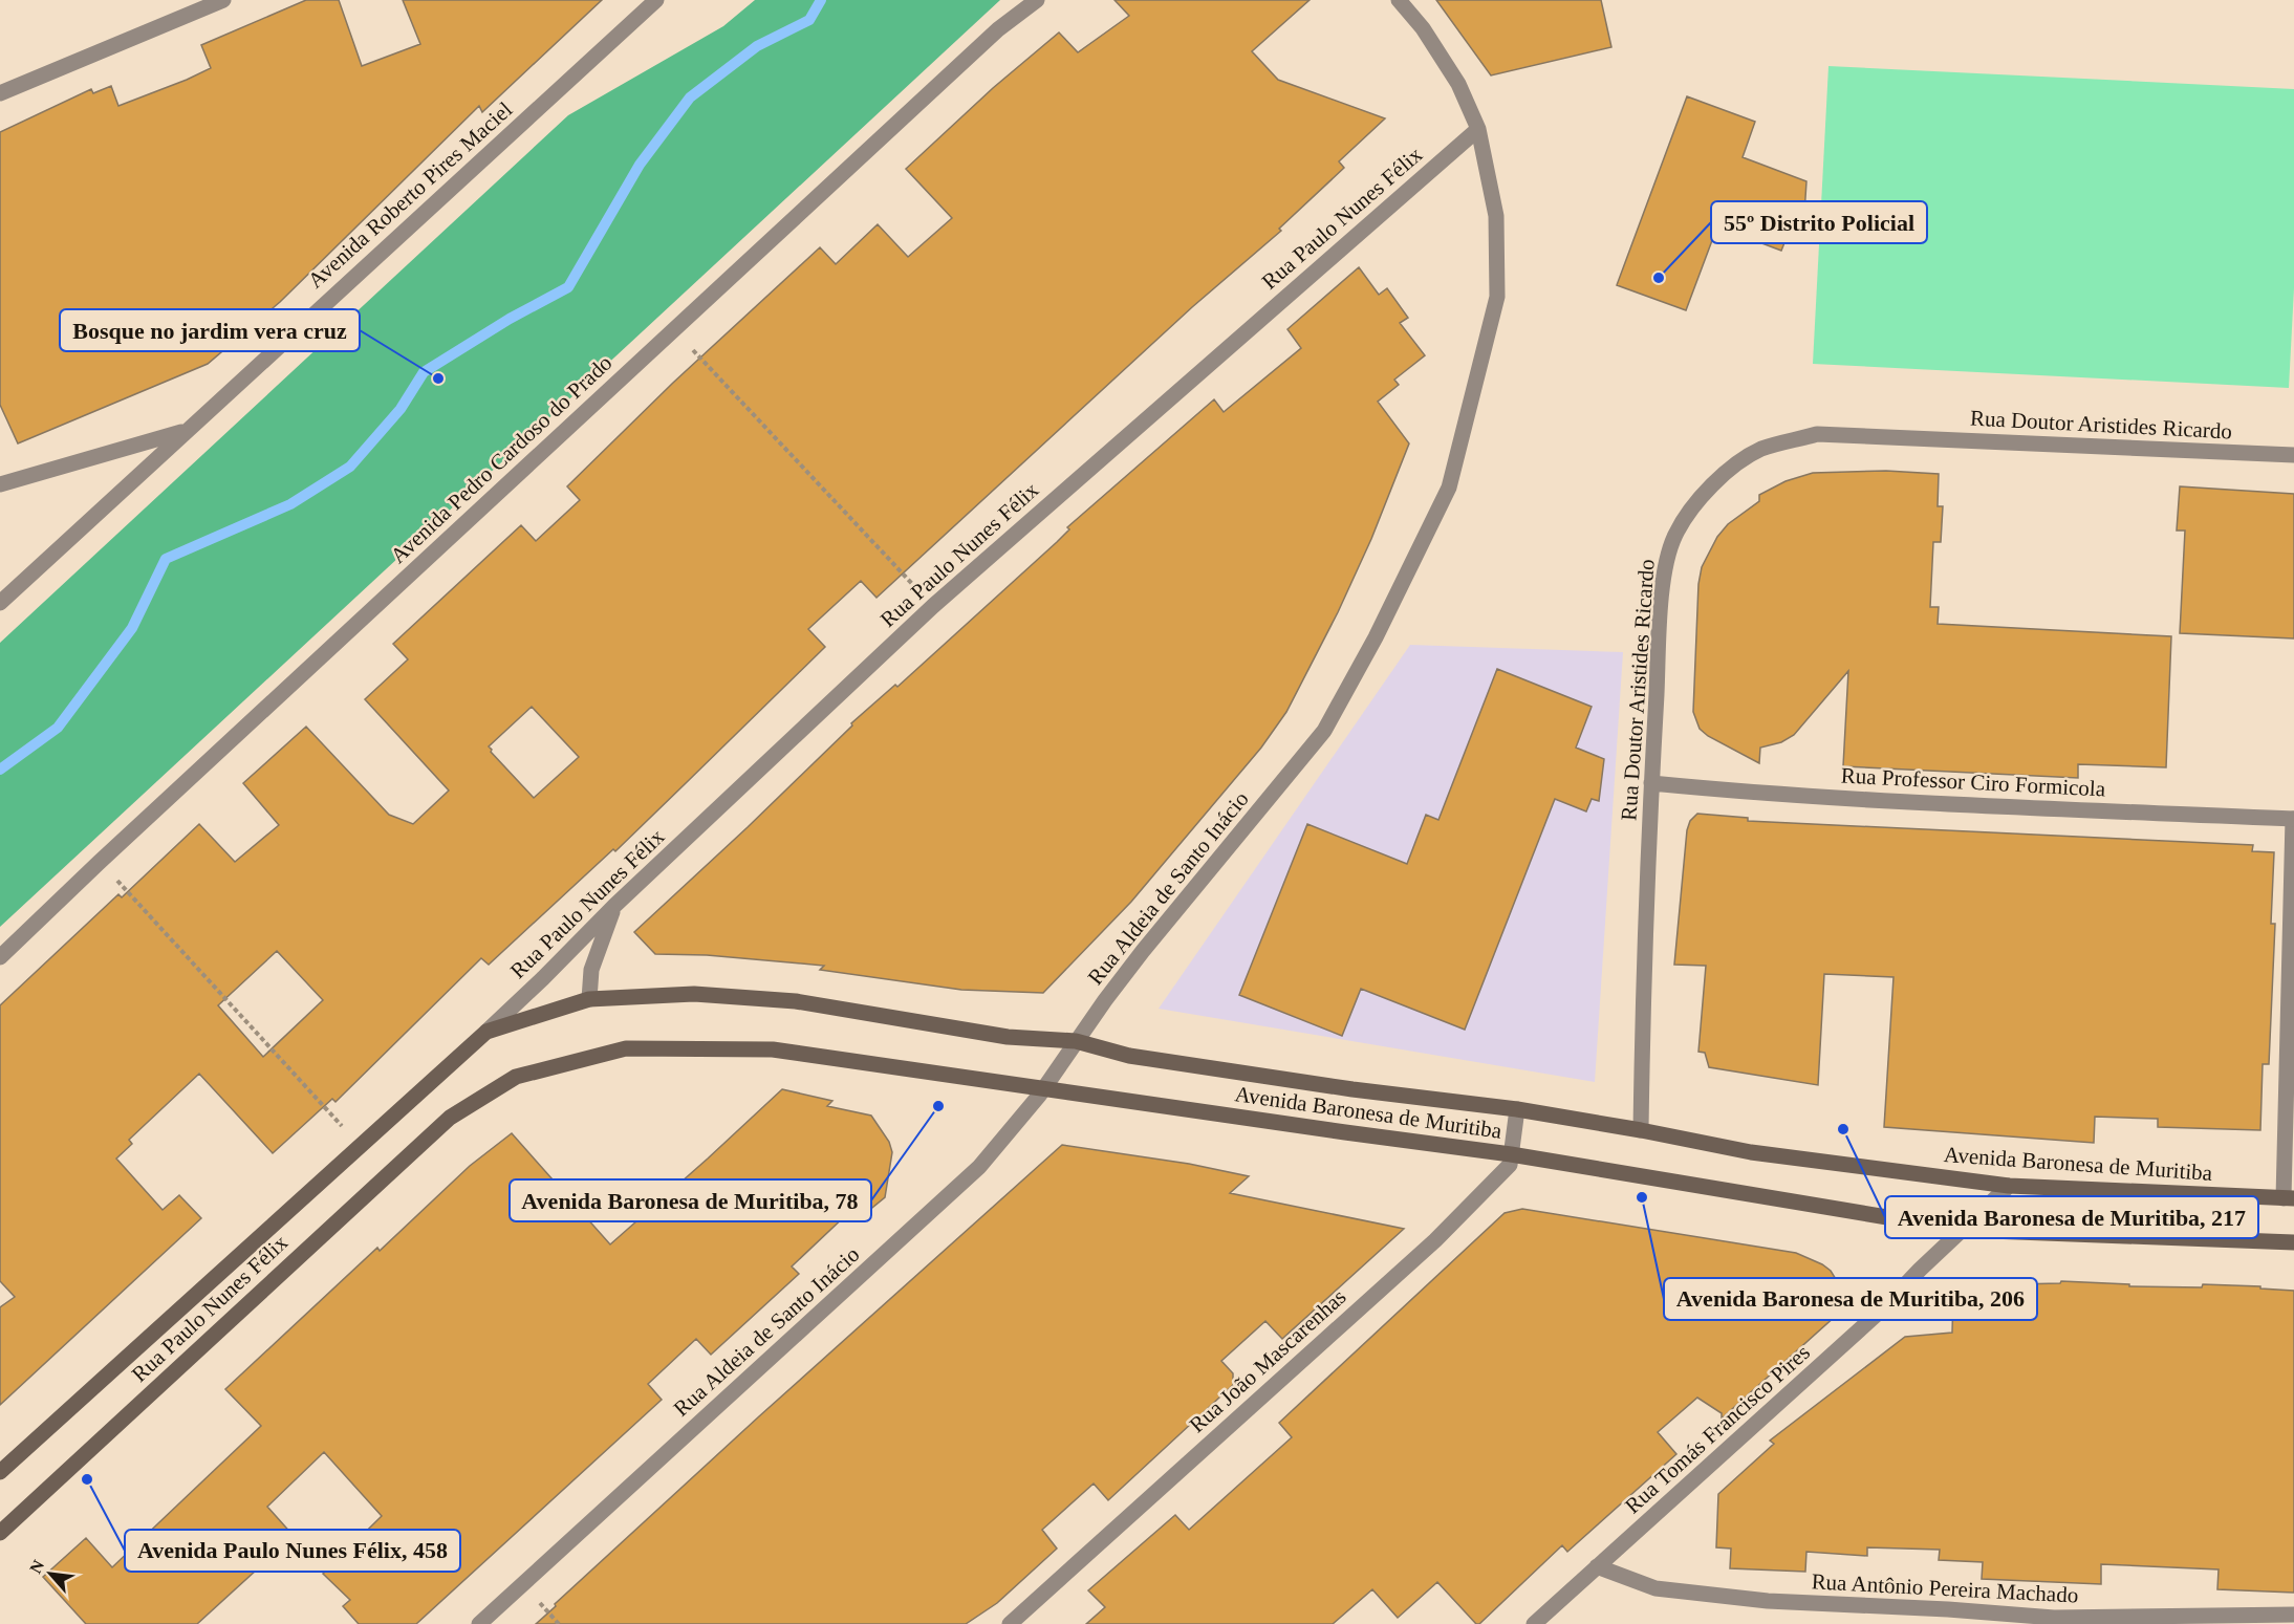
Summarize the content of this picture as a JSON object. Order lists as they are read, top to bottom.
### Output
{
  "streets": {
    "main road": ["Rua Paulo Nunes Félix", "Avenida Baronesa de Muritiba"],
    "street": [
      "Avenida Roberto Pires Maciel",
      "Rua Doutor Aristides Ricardo",
      "Avenida Pedro Cardoso do Prado",
      "Rua Professor Ciro Formicola",
      "Rua Aldeia de Santo Inácio",
      "Rua João Mascarenhas",
      "Rua Tomás Francisco Pires",
      "Rua Antônio Pereira Machado"
    ]
  },
  "crossings": [
    ["Rua Paulo Nunes Félix", "Rua Aldeia de Santo Inácio"],
    ["Rua Paulo Nunes Félix", "Avenida Baronesa de Muritiba"],
    ["Rua Doutor Aristides Ricardo", "Rua Professor Ciro Formicola"],
    ["Rua Doutor Aristides Ricardo", "Avenida Baronesa de Muritiba"],
    ["Rua Aldeia de Santo Inácio", "Avenida Baronesa de Muritiba"],
    ["Avenida Baronesa de Muritiba", "Rua João Mascarenhas"],
    ["Avenida Baronesa de Muritiba", "Rua Tomás Francisco Pires"],
    ["Rua Tomás Francisco Pires", "Rua Antônio Pereira Machado"]
  ],
  "places": [
    "55º Distrito Policial",
    "Bosque no jardim vera cruz",
    "Avenida Baronesa de Muritiba, 78",
    "Avenida Baronesa de Muritiba, 217",
    "Avenida Baronesa de Muritiba, 206",
    "Avenida Paulo Nunes Félix, 458"
  ],
  "north": "top left"
}
